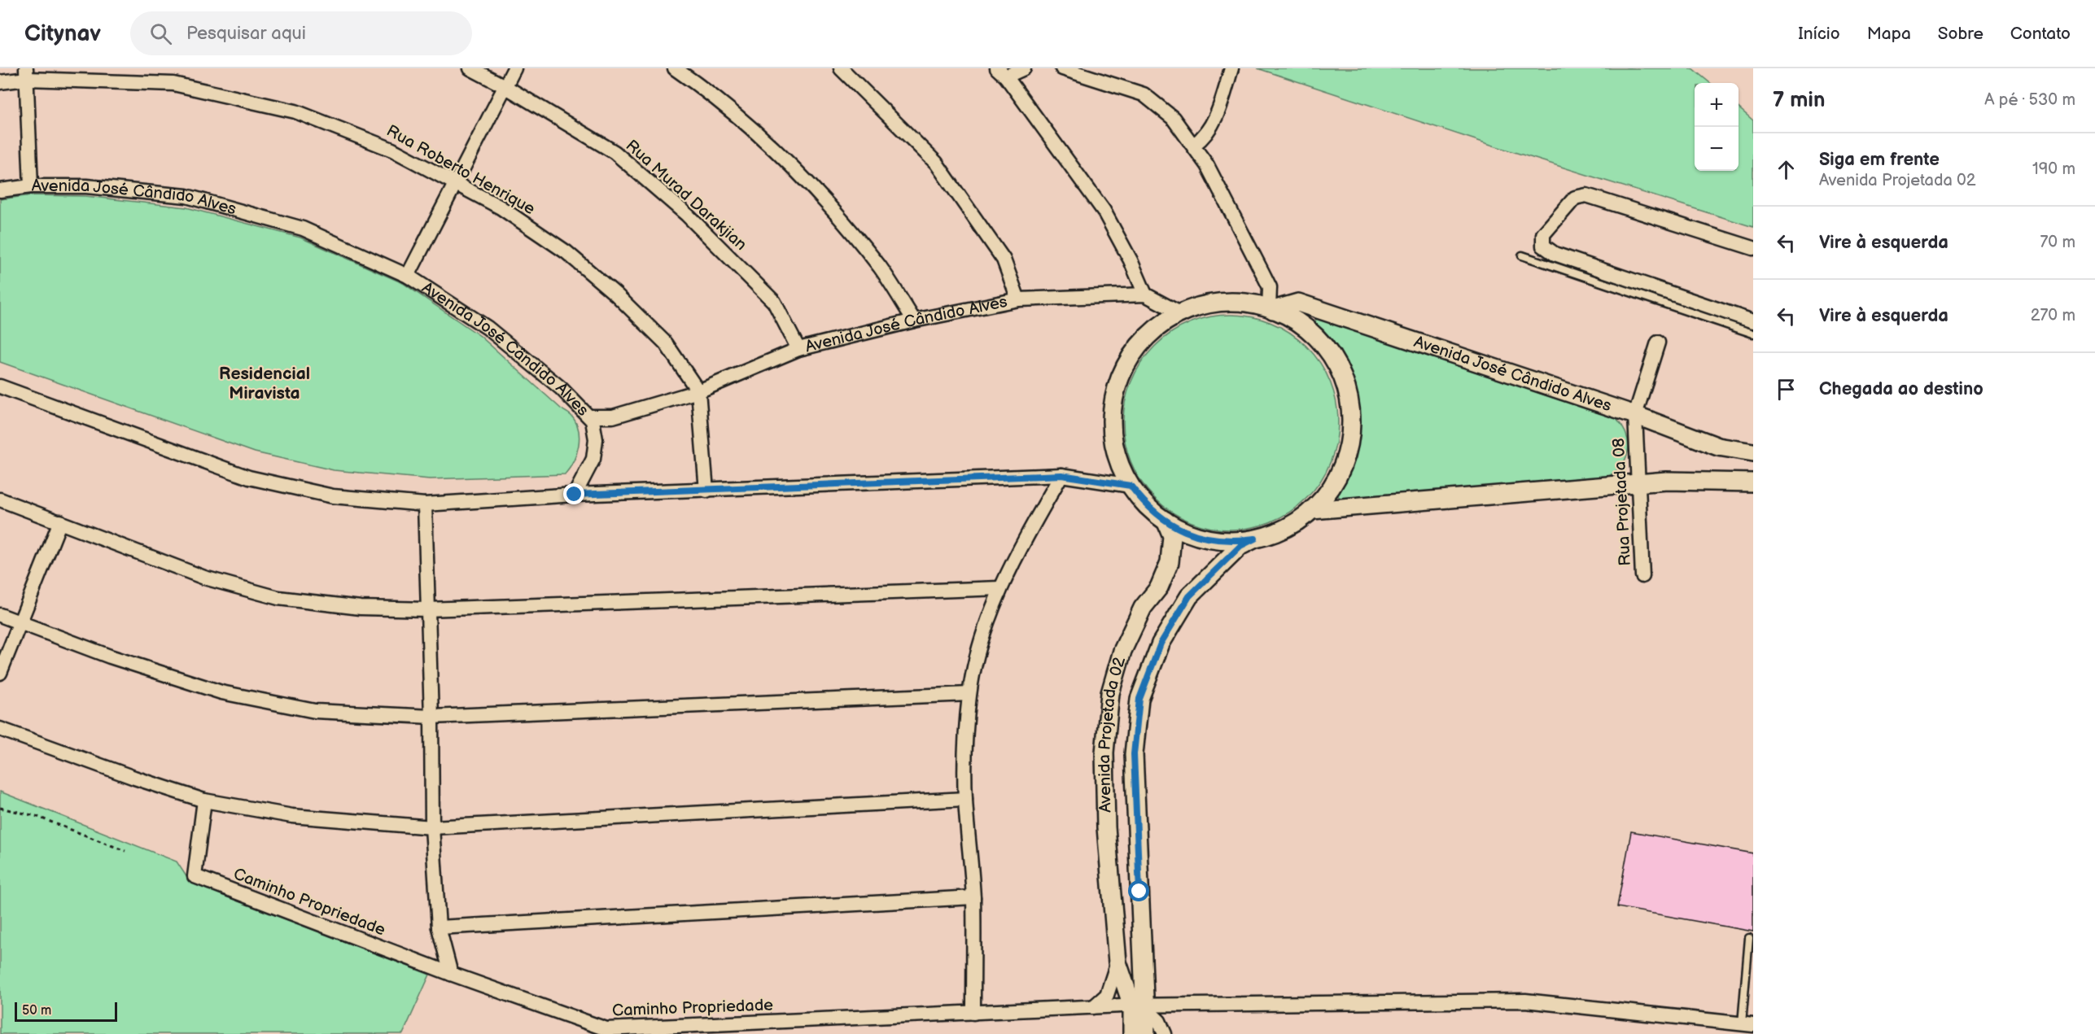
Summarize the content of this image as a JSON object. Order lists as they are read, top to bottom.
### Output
{
  "streets": {
    "street": [
      "Rua Roberto Henrique",
      "Rua Murad Darakjian",
      "Avenida José Cândido Alves",
      "Rua Projetada 08",
      "Avenida Projetada 02",
      "Caminho Propriedade"
    ]
  },
  "crossings": [
    ["Rua Roberto Henrique", "Avenida José Cândido Alves"],
    ["Rua Murad Darakjian", "Avenida José Cândido Alves"],
    ["Avenida José Cândido Alves", "Rua Projetada 08"],
    ["Avenida Projetada 02", "Caminho Propriedade"]
  ],
  "districts": ["Residencial Miravista"],
  "scale_bar": "50 m",
  "page": {
    "header": "Citynav",
    "search": "Pesquisar aqui",
    "nav": [
      "Início",
      "Mapa",
      "Sobre",
      "Contato"
    ],
    "heading": ["7 min", "A pé · 530 m"],
    "map_buttons": ["+", "−"],
    "list": [
      ["Siga em frente", "Avenida Projetada 02", "190 m"],
      ["Vire à esquerda", "70 m"],
      ["Vire à esquerda", "270 m"],
      "Chegada ao destino"
    ],
    "scale": "50 m"
  }
}
